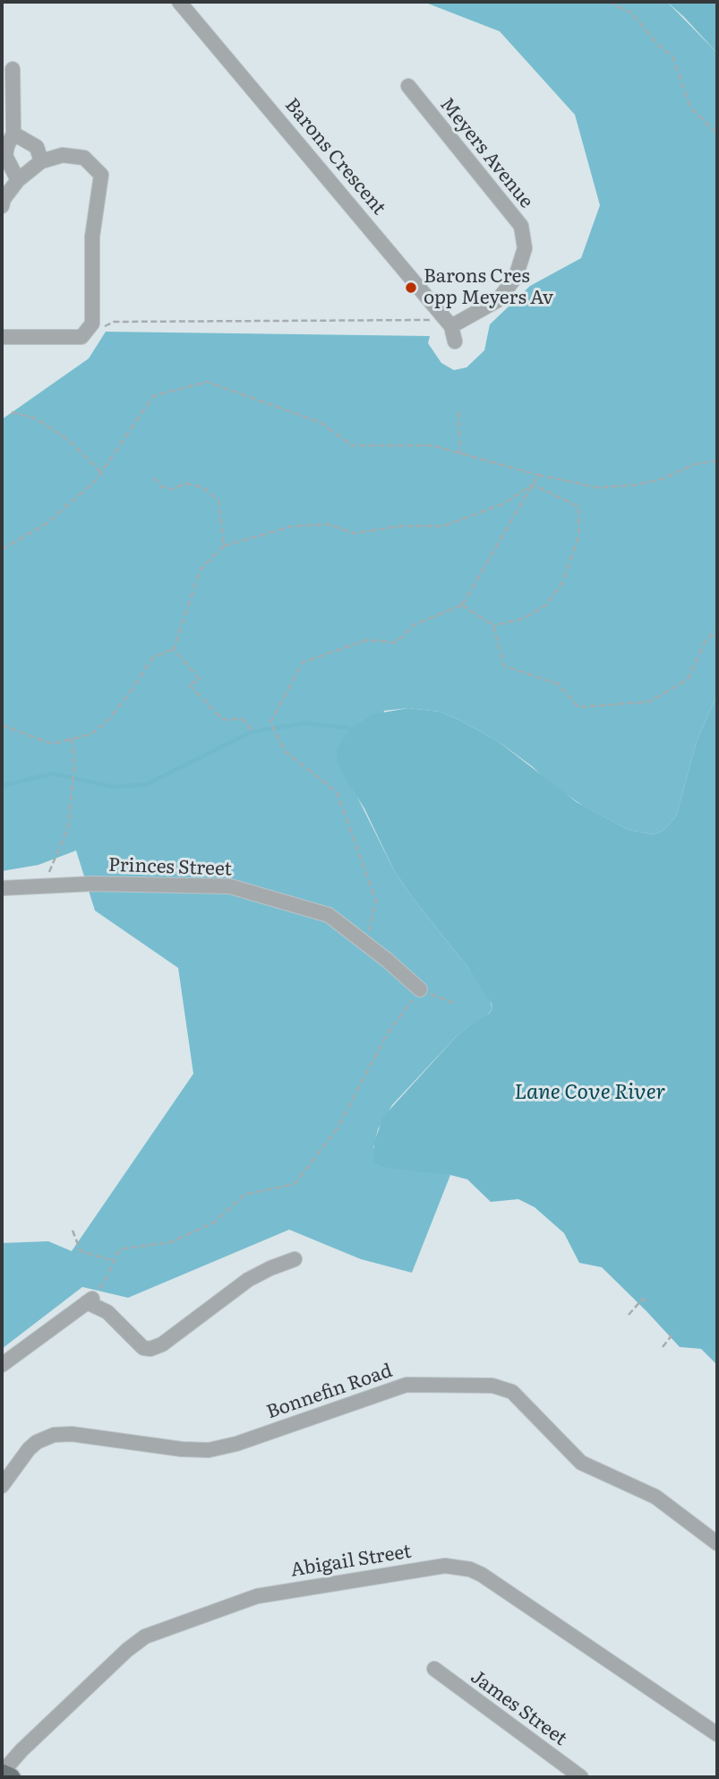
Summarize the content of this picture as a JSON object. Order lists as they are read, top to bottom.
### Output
{
  "streets": {
    "street": [
      "Meyers Avenue",
      "Barons Crescent",
      "Princes Street",
      "Bonnefin Road",
      "Abigail Street",
      "James Street"
    ]
  },
  "crossings": [
    ["Meyers Avenue", "Barons Crescent"]
  ],
  "water": ["Lane Cove River"],
  "places": ["Barons Cres opp Meyers Av"]
}
